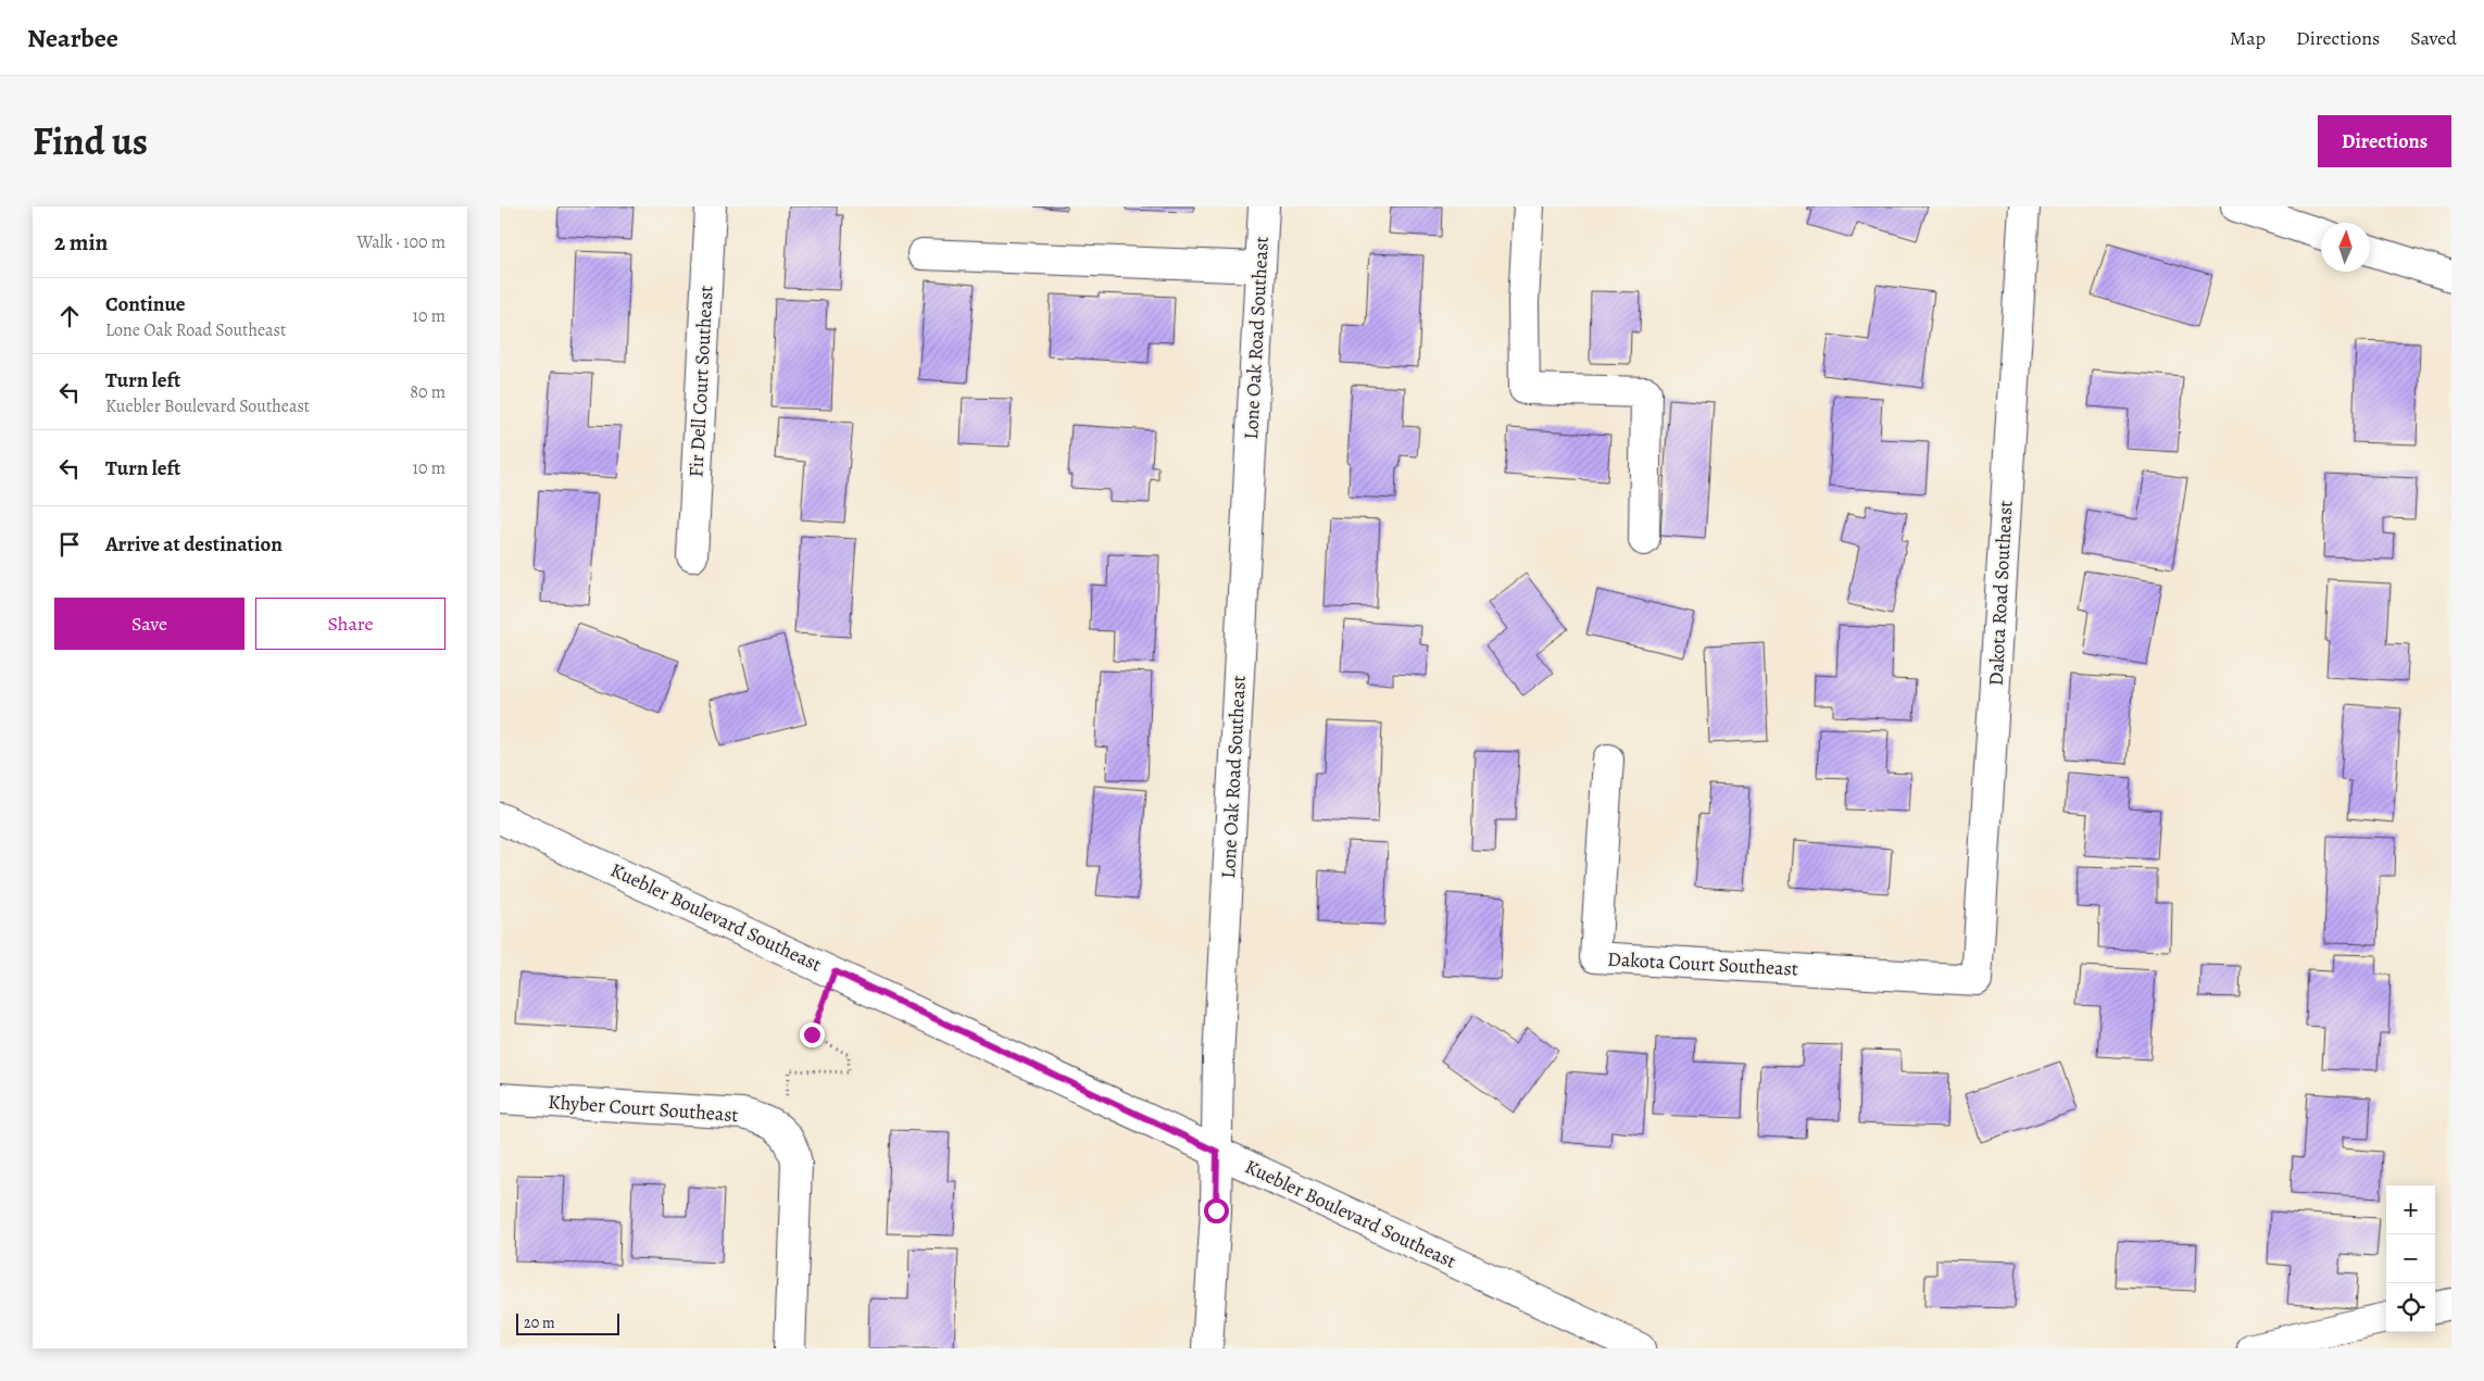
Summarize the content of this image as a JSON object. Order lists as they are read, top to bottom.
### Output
{
  "streets": {
    "street": [
      "Lone Oak Road Southeast",
      "Fir Dell Court Southeast",
      "Dakota Road Southeast",
      "Kuebler Boulevard Southeast",
      "Dakota Court Southeast",
      "Khyber Court Southeast"
    ]
  },
  "crossings": [
    ["Lone Oak Road Southeast", "Kuebler Boulevard Southeast"],
    ["Dakota Road Southeast", "Dakota Court Southeast"]
  ],
  "scale_bar": "20 m",
  "north": "top",
  "page": {
    "header": "Nearbee",
    "nav": ["Map", "Directions", "Saved"],
    "title": "Find us",
    "buttons": [
      "Directions",
      ["Save", "Share"]
    ],
    "heading": ["2 min", "Walk · 100 m"],
    "list": [
      ["Continue", "Lone Oak Road Southeast", "10 m"],
      ["Turn left", "Kuebler Boulevard Southeast", "80 m"],
      ["Turn left", "10 m"],
      "Arrive at destination"
    ],
    "map_buttons": ["+", "−"],
    "scale": "20 m"
  }
}
